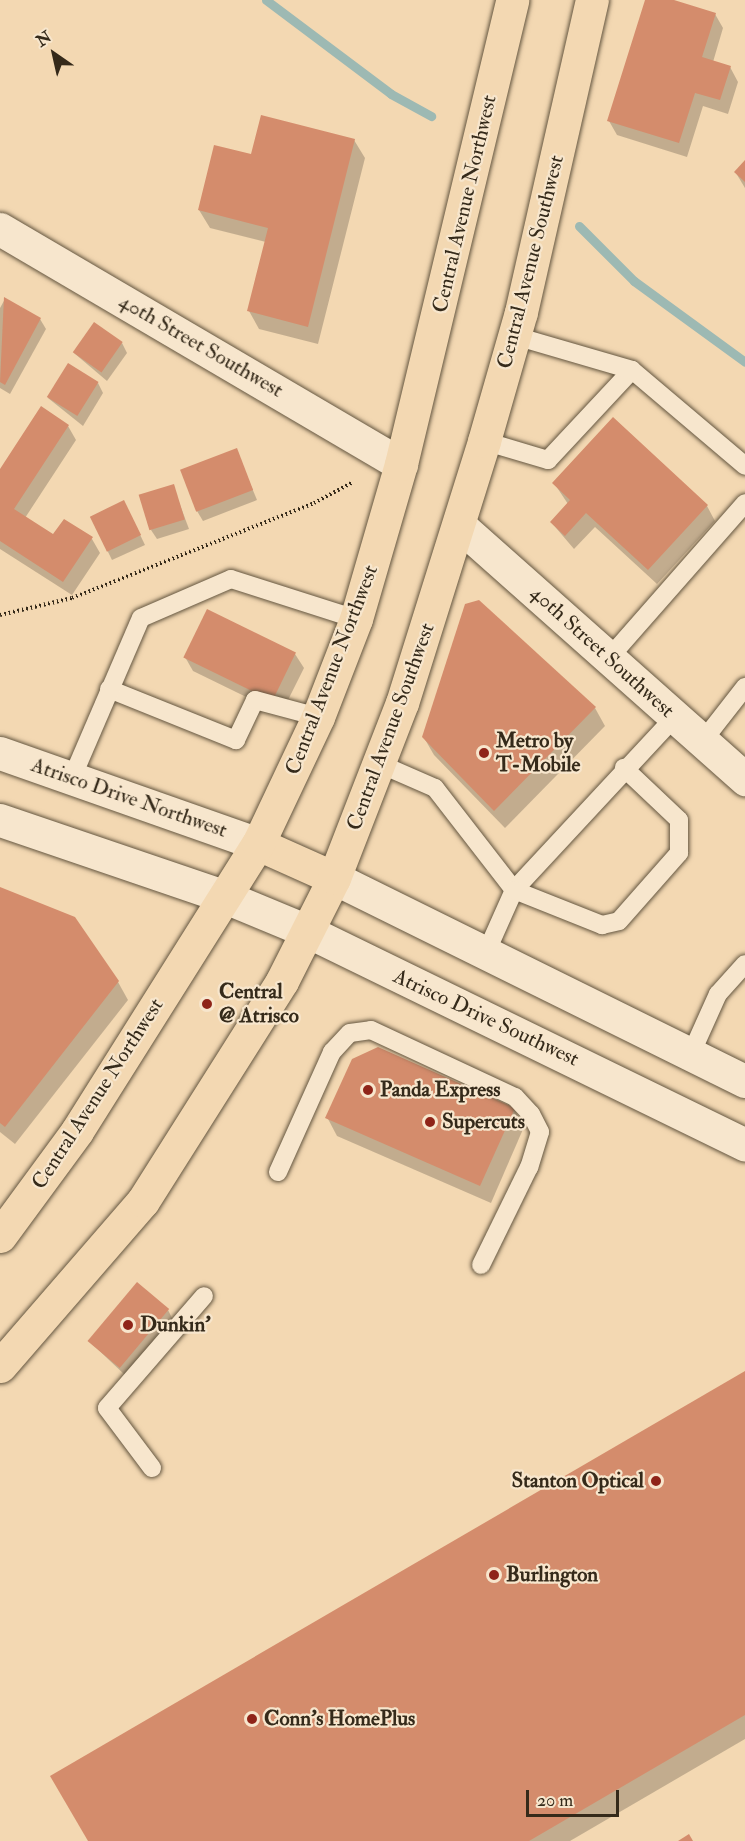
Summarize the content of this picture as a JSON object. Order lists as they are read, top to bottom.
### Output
{
  "streets": {
    "main road": [
      "Central Avenue Northwest",
      "Central Avenue Southwest",
      "40th Street Southwest",
      "Atrisco Drive Northwest",
      "Atrisco Drive Southwest"
    ]
  },
  "crossings": [
    ["Central Avenue Northwest", "40th Street Southwest"],
    ["Central Avenue Northwest", "Atrisco Drive Northwest"],
    ["Central Avenue Northwest", "Atrisco Drive Southwest"],
    ["Central Avenue Southwest", "40th Street Southwest"],
    ["Central Avenue Southwest", "Atrisco Drive Southwest"]
  ],
  "places": [
    "Metro by T-Mobile",
    "Central @ Atrisco",
    "Panda Express",
    "Supercuts",
    "Dunkin'",
    "Stanton Optical",
    "Burlington",
    "Conn's HomePlus"
  ],
  "scale_bar": "20 m",
  "north": "top left"
}
